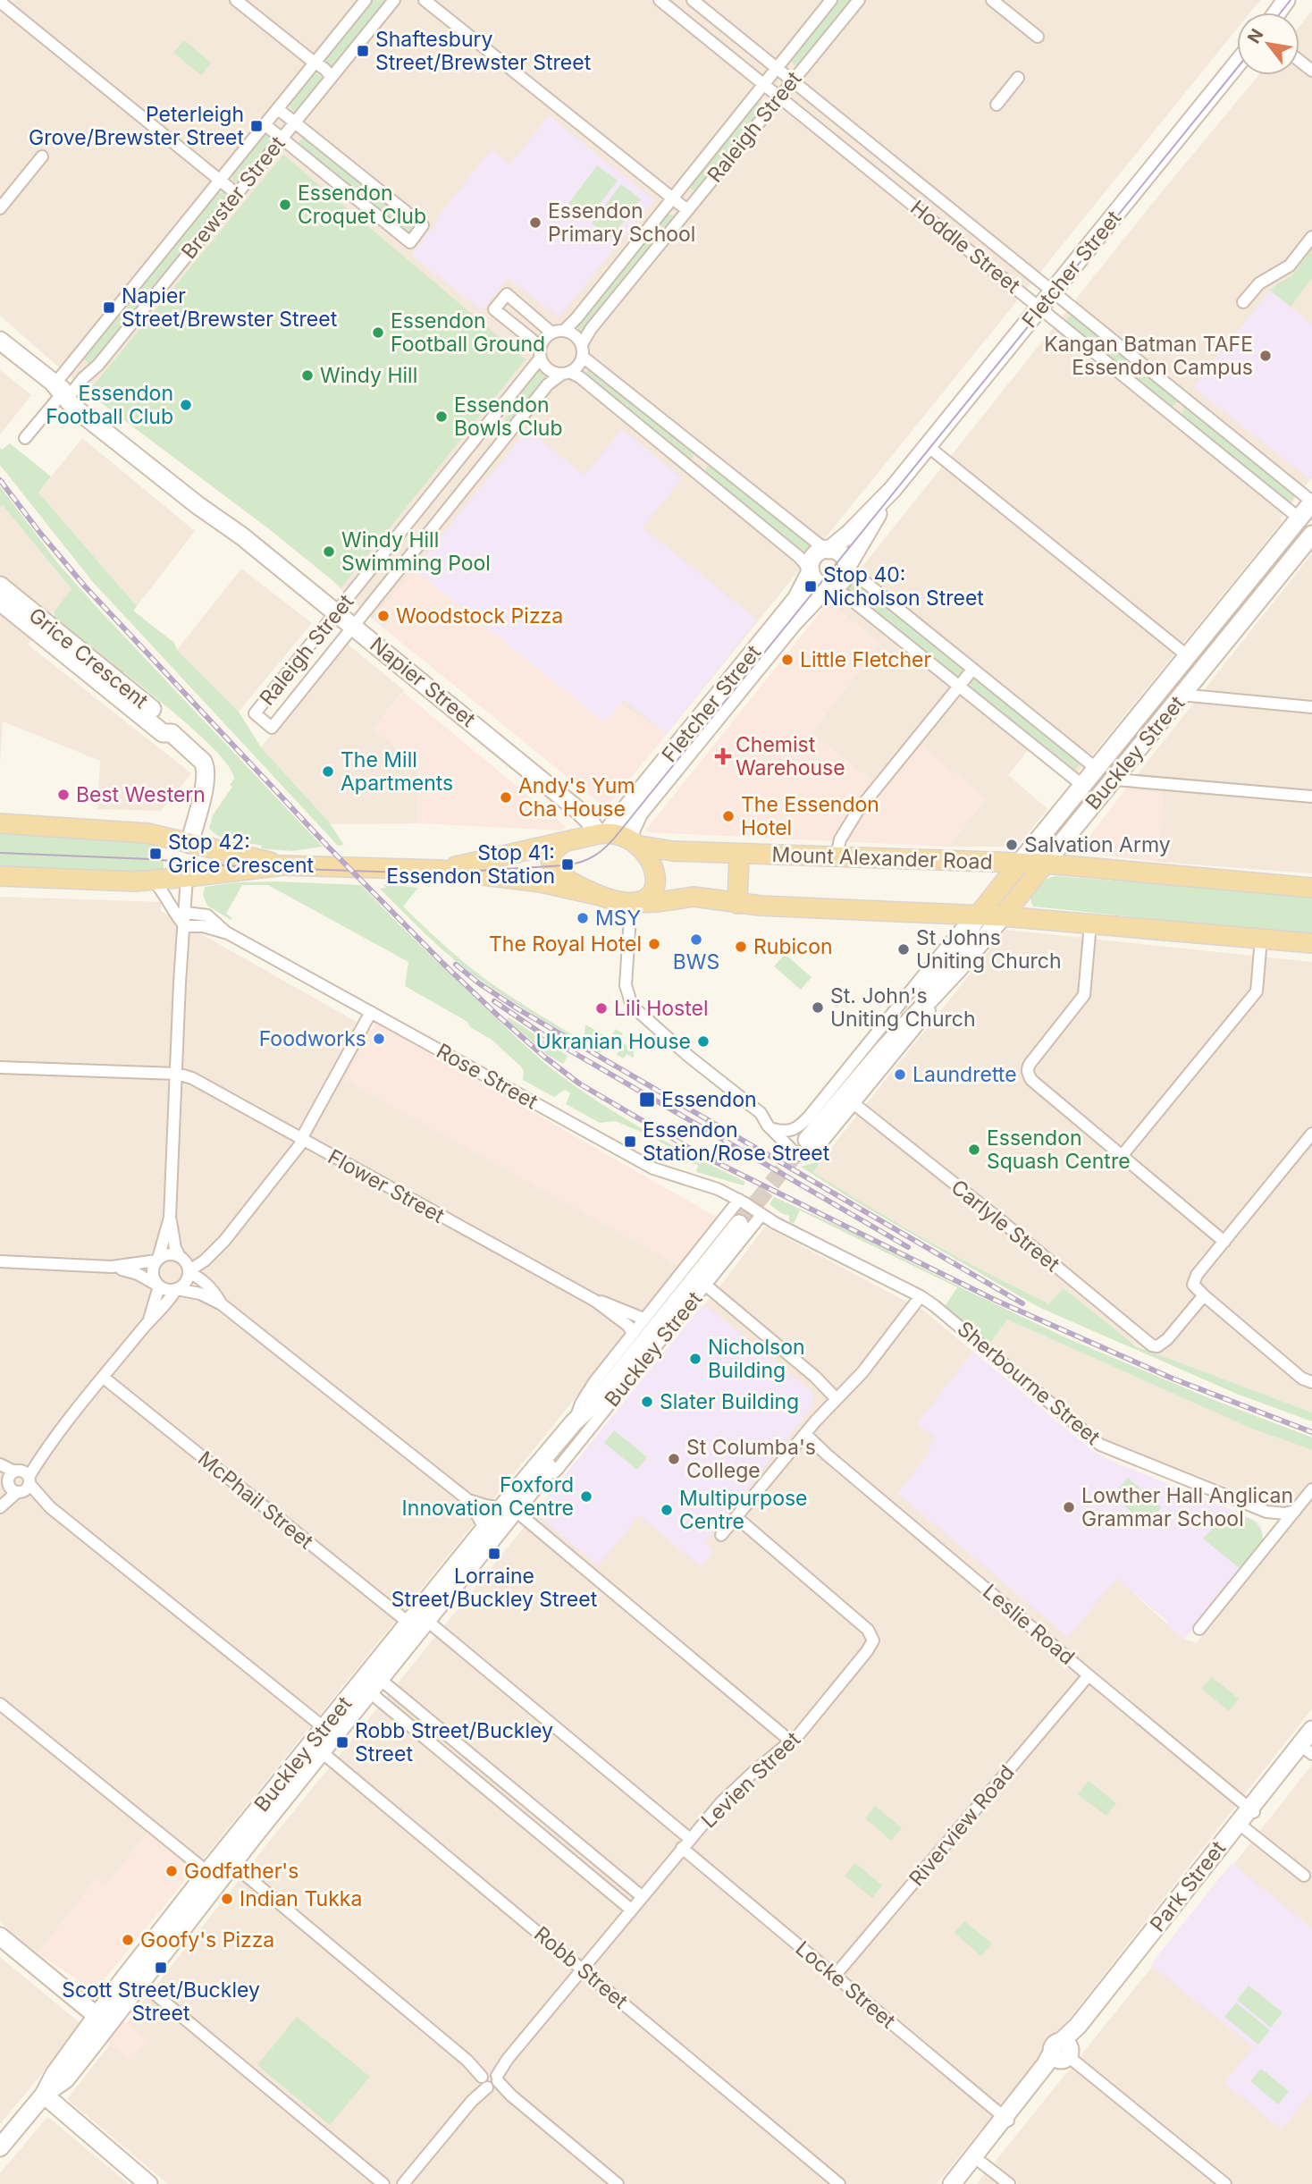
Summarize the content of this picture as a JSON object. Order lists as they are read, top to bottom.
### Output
{
  "streets": {
    "main road": [
      "Fletcher Street",
      "Grice Crescent",
      "Napier Street",
      "Buckley Street",
      "Mount Alexander Road",
      "Park Street"
    ],
    "street": [
      "Raleigh Street",
      "Brewster Street",
      "Hoddle Street",
      "Rose Street",
      "Flower Street",
      "Carlyle Street",
      "Sherbourne Street",
      "McPhail Street",
      "Leslie Road",
      "Levien Street",
      "Riverview Road",
      "Robb Street",
      "Locke Street"
    ]
  },
  "crossings": [
    ["Raleigh Street", "Hoddle Street"],
    ["Raleigh Street", "Napier Street"],
    ["Brewster Street", "Napier Street"],
    ["Hoddle Street", "Fletcher Street"],
    ["Hoddle Street", "Buckley Street"],
    ["Fletcher Street", "Napier Street"],
    ["Fletcher Street", "Mount Alexander Road"],
    ["Napier Street", "Mount Alexander Road"],
    ["Buckley Street", "Mount Alexander Road"],
    ["Buckley Street", "Rose Street"],
    ["Buckley Street", "Flower Street"],
    ["Buckley Street", "Carlyle Street"],
    ["Buckley Street", "Sherbourne Street"],
    ["Buckley Street", "McPhail Street"],
    ["Buckley Street", "Robb Street"],
    ["Rose Street", "Sherbourne Street"],
    ["McPhail Street", "Levien Street"],
    ["McPhail Street", "Locke Street"],
    ["Leslie Road", "Riverview Road"],
    ["Leslie Road", "Park Street"],
    ["Levien Street", "Robb Street"],
    ["Levien Street", "Locke Street"],
    ["Riverview Road", "Locke Street"],
    ["Park Street", "Locke Street"]
  ],
  "places": {
    "transit": [
      "Shaftesbury Street/Brewster Street",
      "Peterleigh Grove/Brewster Street",
      "Napier Street/Brewster Street",
      "Stop 40: Nicholson Street",
      "Stop 42: Grice Crescent",
      "Stop 41: Essendon Station",
      "Essendon",
      "Essendon Station/Rose Street",
      "Lorraine Street/Buckley Street",
      "Robb Street/Buckley Street",
      "Scott Street/Buckley Street"
    ],
    "other": [
      "Essendon Croquet Club",
      "Essendon Primary School",
      "Essendon Football Ground",
      "Kangan Batman TAFE Essendon Campus",
      "Windy Hill",
      "Essendon Football Club",
      "Essendon Bowls Club",
      "Windy Hill Swimming Pool",
      "Woodstock Pizza",
      "Little Fletcher",
      "The Mill Apartments",
      "Best Western",
      "Andy's Yum Cha House",
      "The Essendon Hotel",
      "Salvation Army",
      "MSY",
      "BWS",
      "The Royal Hotel",
      "Rubicon",
      "St Johns Uniting Church",
      "St. John's Uniting Church",
      "Lili Hostel",
      "Foodworks",
      "Ukranian House",
      "Laundrette",
      "Essendon Squash Centre",
      "Nicholson Building",
      "Slater Building",
      "St Columba's College",
      "Foxford Innovation Centre",
      "Lowther Hall Anglican Grammar School",
      "Multipurpose Centre",
      "Godfather's",
      "Indian Tukka",
      "Goofy's Pizza"
    ],
    "health": ["Chemist Warehouse"]
  },
  "north": "top left"
}
